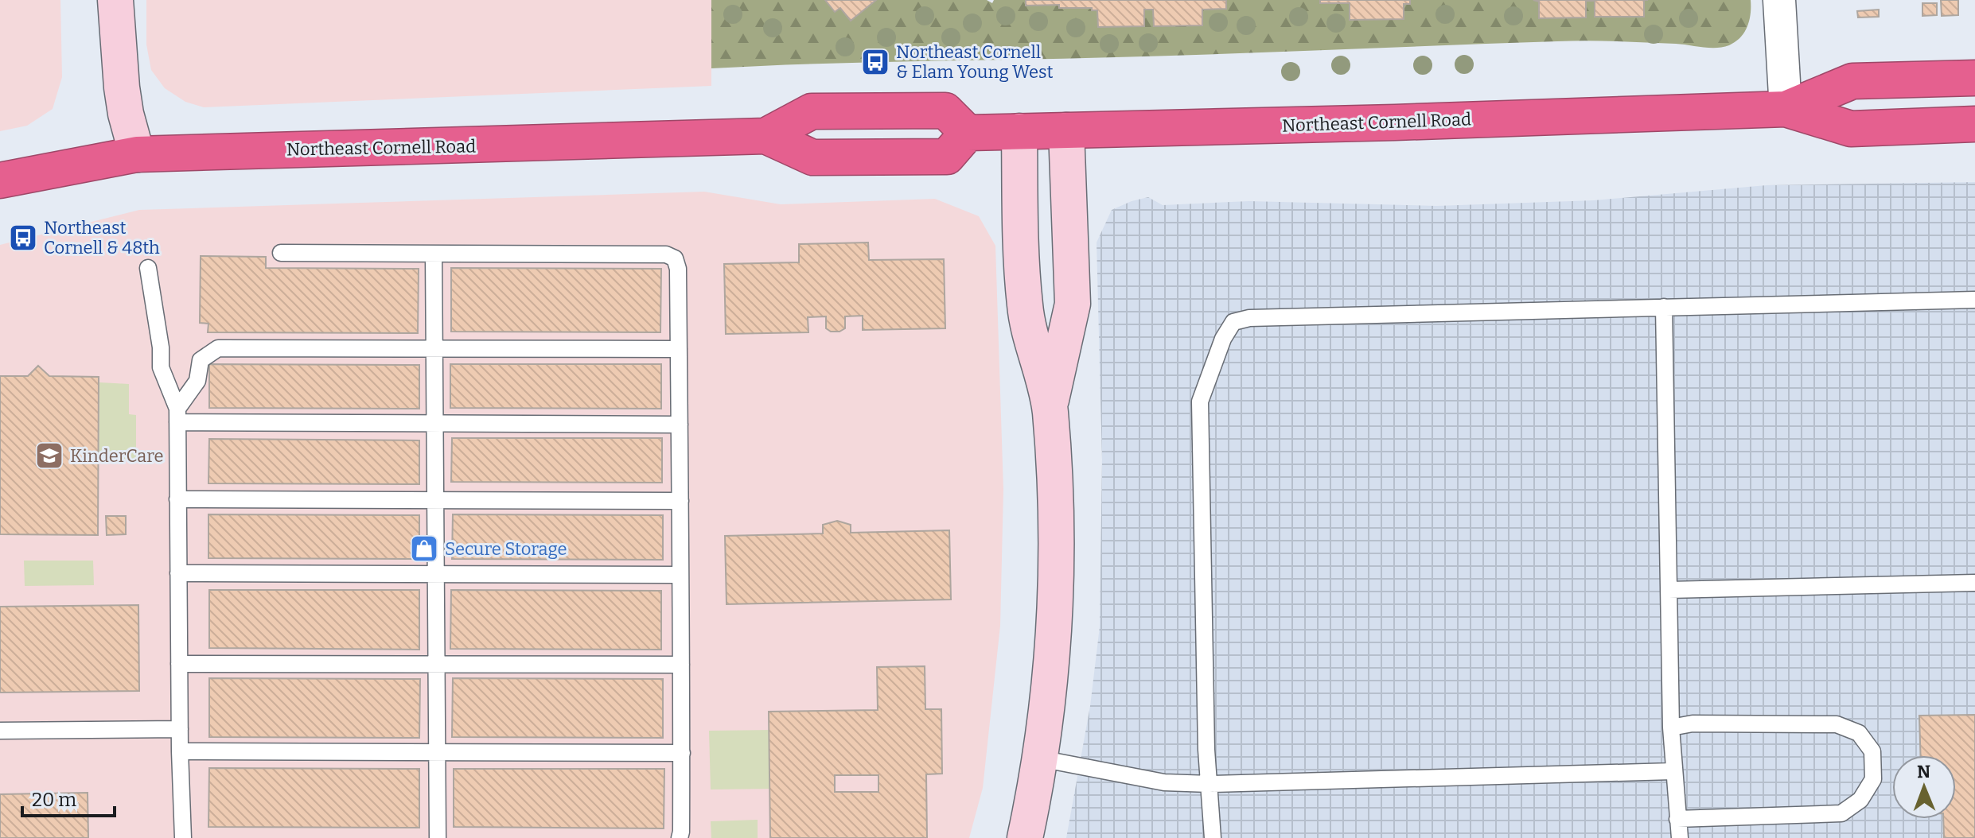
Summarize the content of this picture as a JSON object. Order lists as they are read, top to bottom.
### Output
{
  "streets": {
    "highway": ["Northeast Cornell Road"]
  },
  "places": {
    "bus stop": ["Northeast Cornell & Elam Young West", "Northeast Cornell & 48th"],
    "school or university": ["KinderCare"],
    "shop": ["Secure Storage"]
  },
  "scale_bar": "20 m",
  "north": "top"
}
